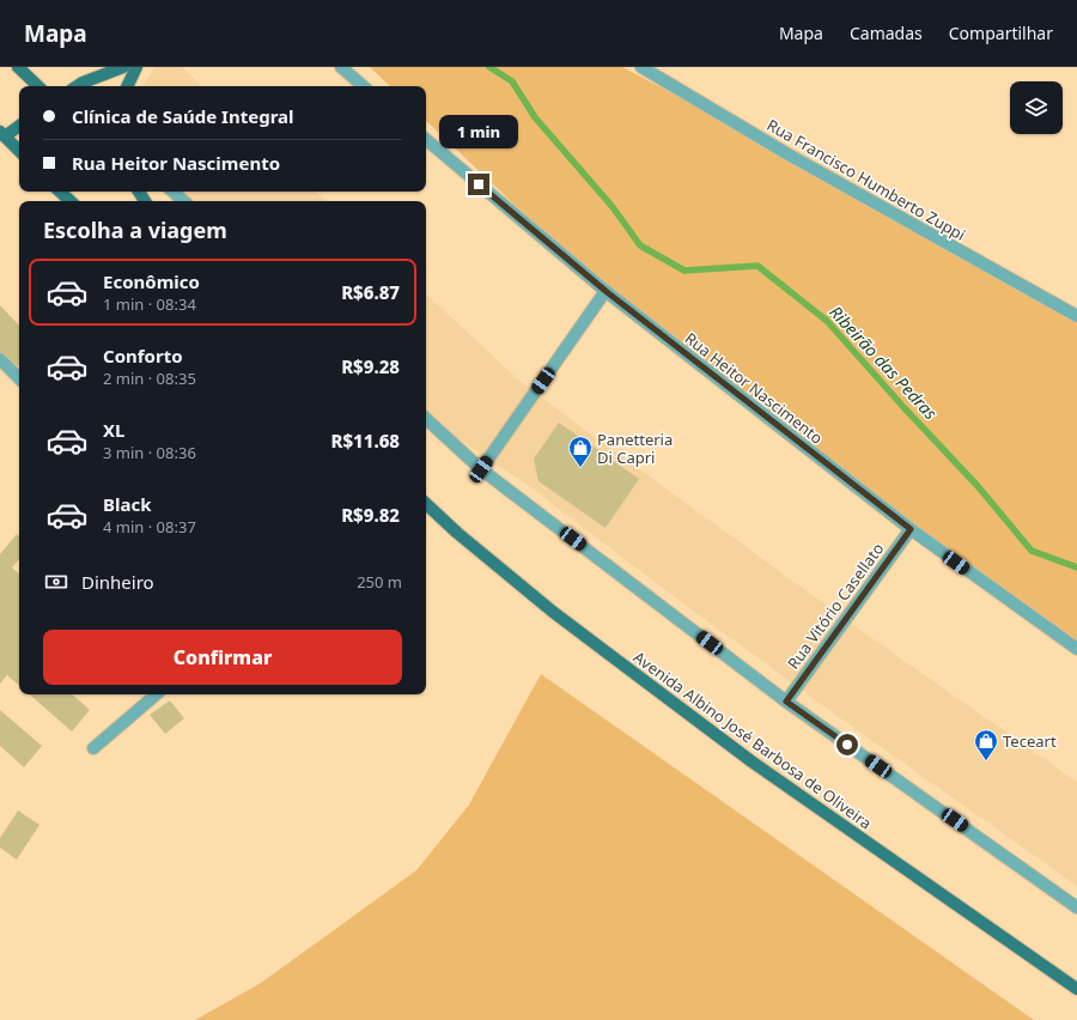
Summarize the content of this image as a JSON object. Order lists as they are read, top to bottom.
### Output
{
  "streets": {
    "main road": ["Avenida Albino José Barbosa de Oliveira"],
    "street": ["Rua Francisco Humberto Zuppi", "Rua Heitor Nascimento", "Rua Vitório Casellato"]
  },
  "crossings": [
    ["Rua Heitor Nascimento", "Rua Vitório Casellato"]
  ],
  "water": ["Ribeirão das Pedras"],
  "places": {
    "shop": ["Panetteria Di Capri", "Teceart"]
  },
  "page": {
    "header": "Mapa",
    "nav": ["Mapa", "Camadas", "Compartilhar"],
    "banner": ["Clínica de Saúde Integral", "Rua Heitor Nascimento"],
    "bubble": "1 min",
    "heading": "Escolha a viagem",
    "list": [
      {
        "name": "Econômico",
        "note": "1 min · 08:34",
        "value": "R$6.87"
      },
      {
        "name": "Conforto",
        "note": "2 min · 08:35",
        "value": "R$9.28"
      },
      {
        "name": "XL",
        "note": "3 min · 08:36",
        "value": "R$11.68"
      },
      {
        "name": "Black",
        "note": "4 min · 08:37",
        "value": "R$9.82"
      }
    ],
    "pay": ["Dinheiro", "250 m"],
    "buttons": "Confirmar"
  }
}
